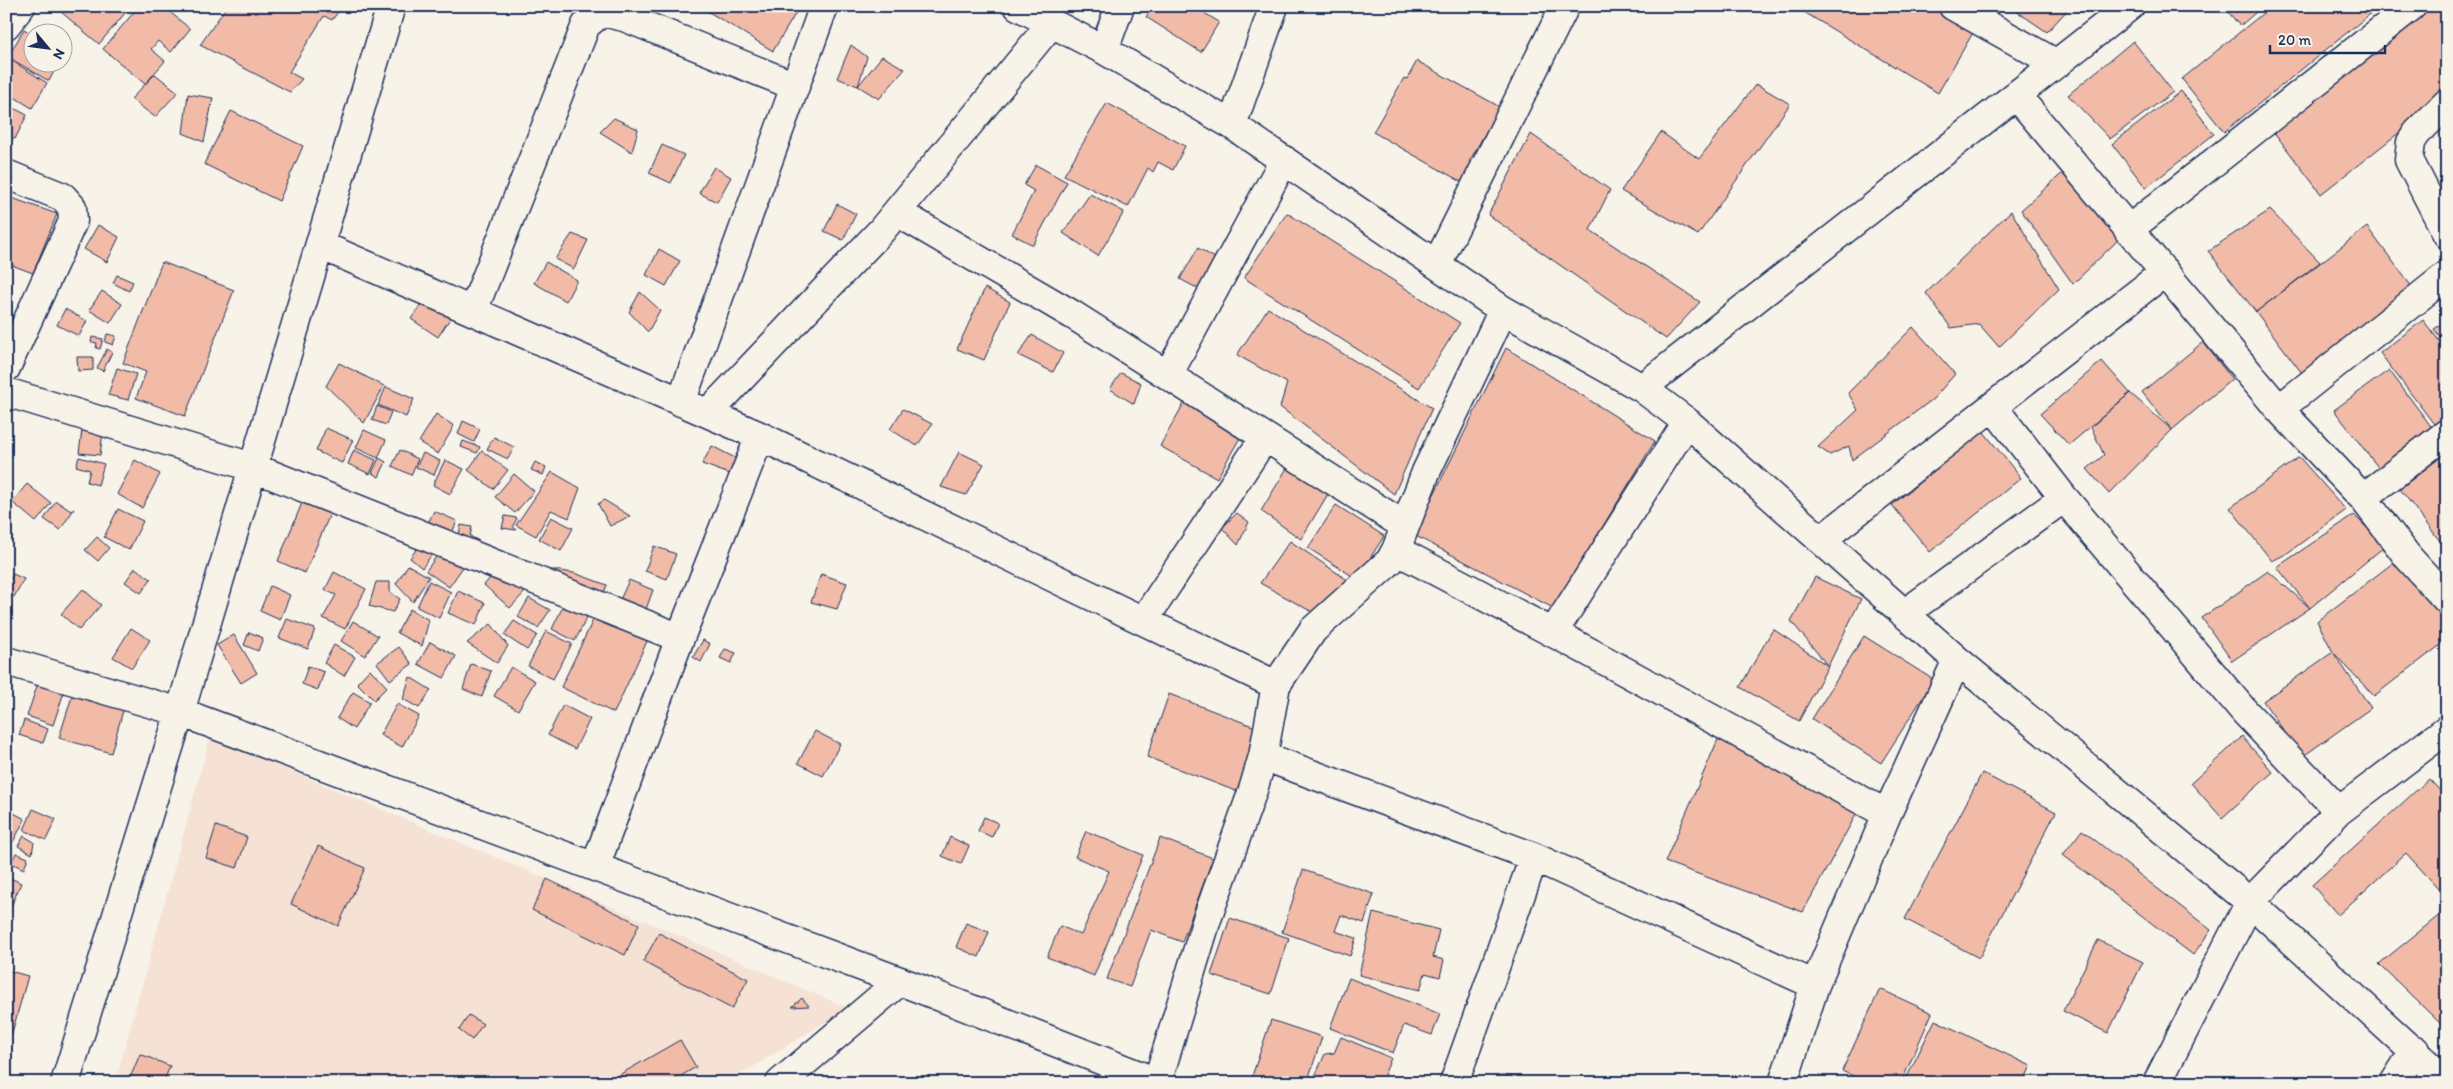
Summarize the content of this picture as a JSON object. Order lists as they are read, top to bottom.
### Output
{
  "scale_bar": "20 m",
  "north": "bottom right"
}
